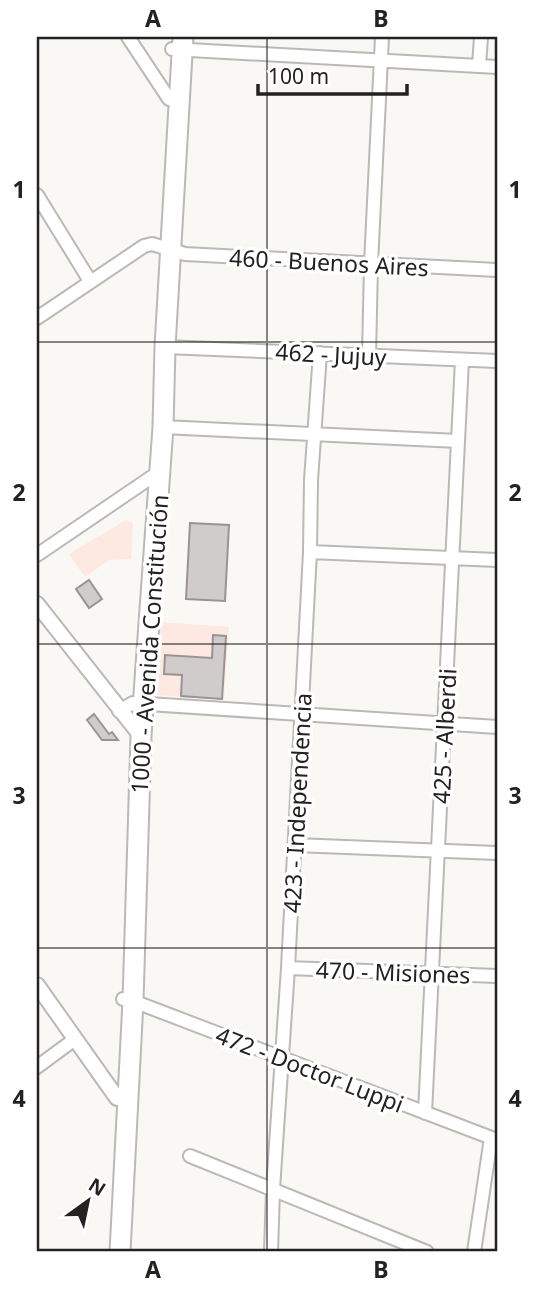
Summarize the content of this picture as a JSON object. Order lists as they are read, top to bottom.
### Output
{
  "streets": {
    "main road": ["1000 - Avenida Constitución"],
    "street": [
      "460 - Buenos Aires",
      "462 - Jujuy",
      "425 - Alberdi",
      "423 - Independencia",
      "470 - Misiones",
      "472 - Doctor Luppi"
    ]
  },
  "crossings": [
    ["460 - Buenos Aires", "1000 - Avenida Constitución"],
    ["462 - Jujuy", "1000 - Avenida Constitución"],
    ["462 - Jujuy", "425 - Alberdi"],
    ["462 - Jujuy", "423 - Independencia"],
    ["1000 - Avenida Constitución", "472 - Doctor Luppi"],
    ["425 - Alberdi", "470 - Misiones"],
    ["425 - Alberdi", "472 - Doctor Luppi"],
    ["423 - Independencia", "470 - Misiones"],
    ["423 - Independencia", "472 - Doctor Luppi"]
  ],
  "scale_bar": "100 m",
  "north": "top right",
  "grid": {
    "columns": ["A", "B"],
    "rows": [
      "1",
      "2",
      "3",
      "4"
    ]
  }
}
